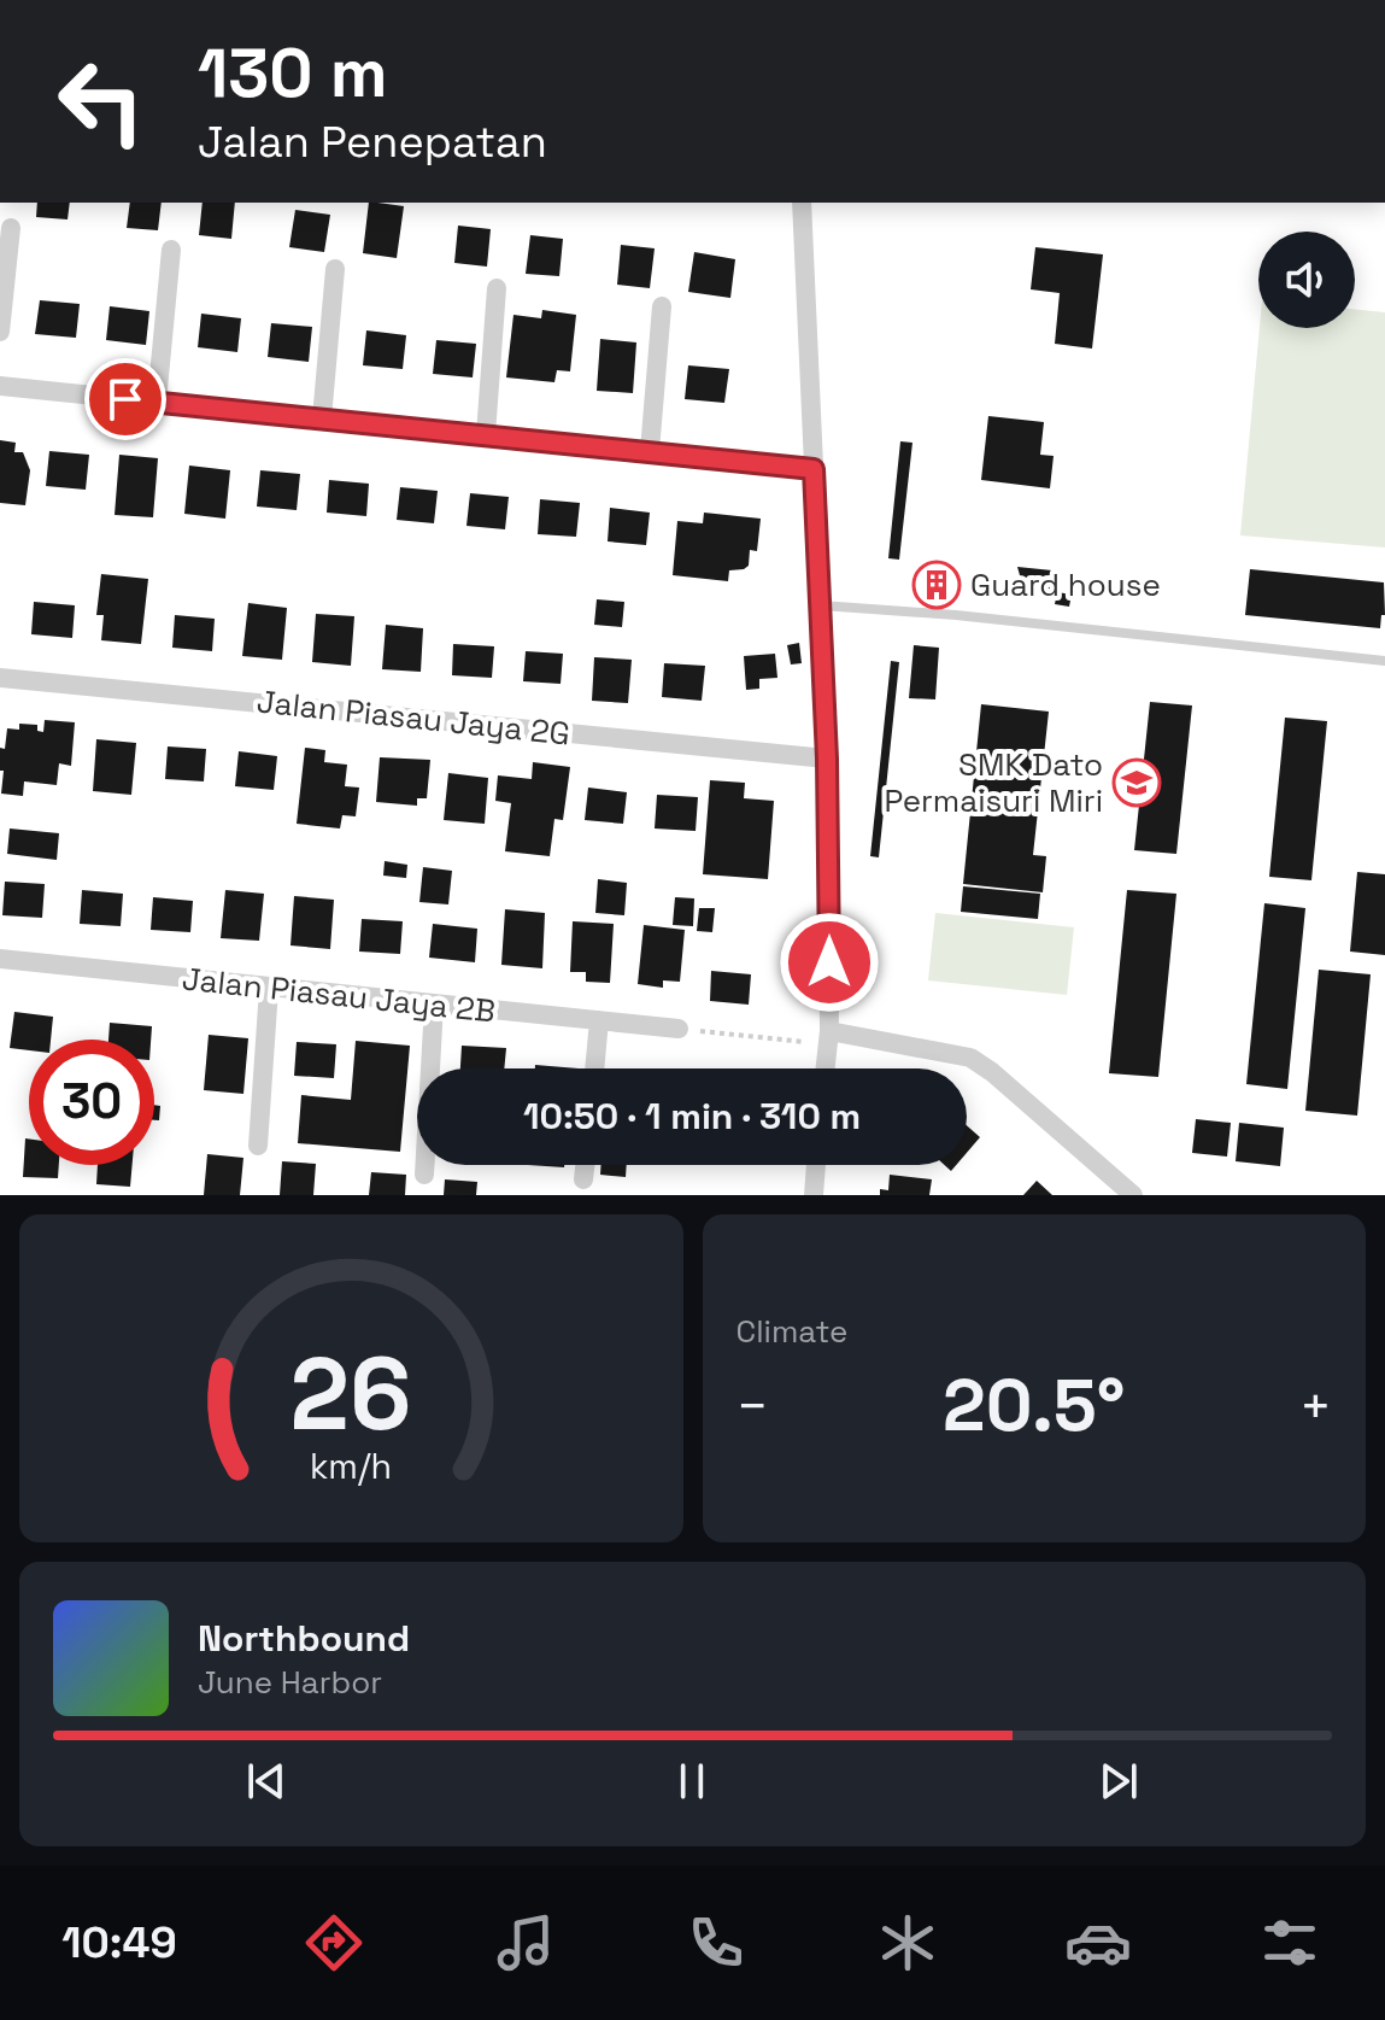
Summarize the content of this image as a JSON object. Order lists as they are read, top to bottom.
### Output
{
  "streets": {
    "street": ["Jalan Piasau Jaya 2G", "Jalan Piasau Jaya 2B"]
  },
  "places": {
    "building": ["Guard house"],
    "school or university": ["SMK Dato Permaisuri Miri"]
  },
  "page": {
    "turn": ["130 m", "Jalan Penepatan"],
    "limit": "30",
    "trip": "10:50 · 1 min · 310 m",
    "tile": "Climate",
    "heat": ["−", "20.5°", "+"],
    "song": ["Northbound", "June Harbor"],
    "tabs": "10:49",
    "gauge": ["26", "km/h"]
  }
}
